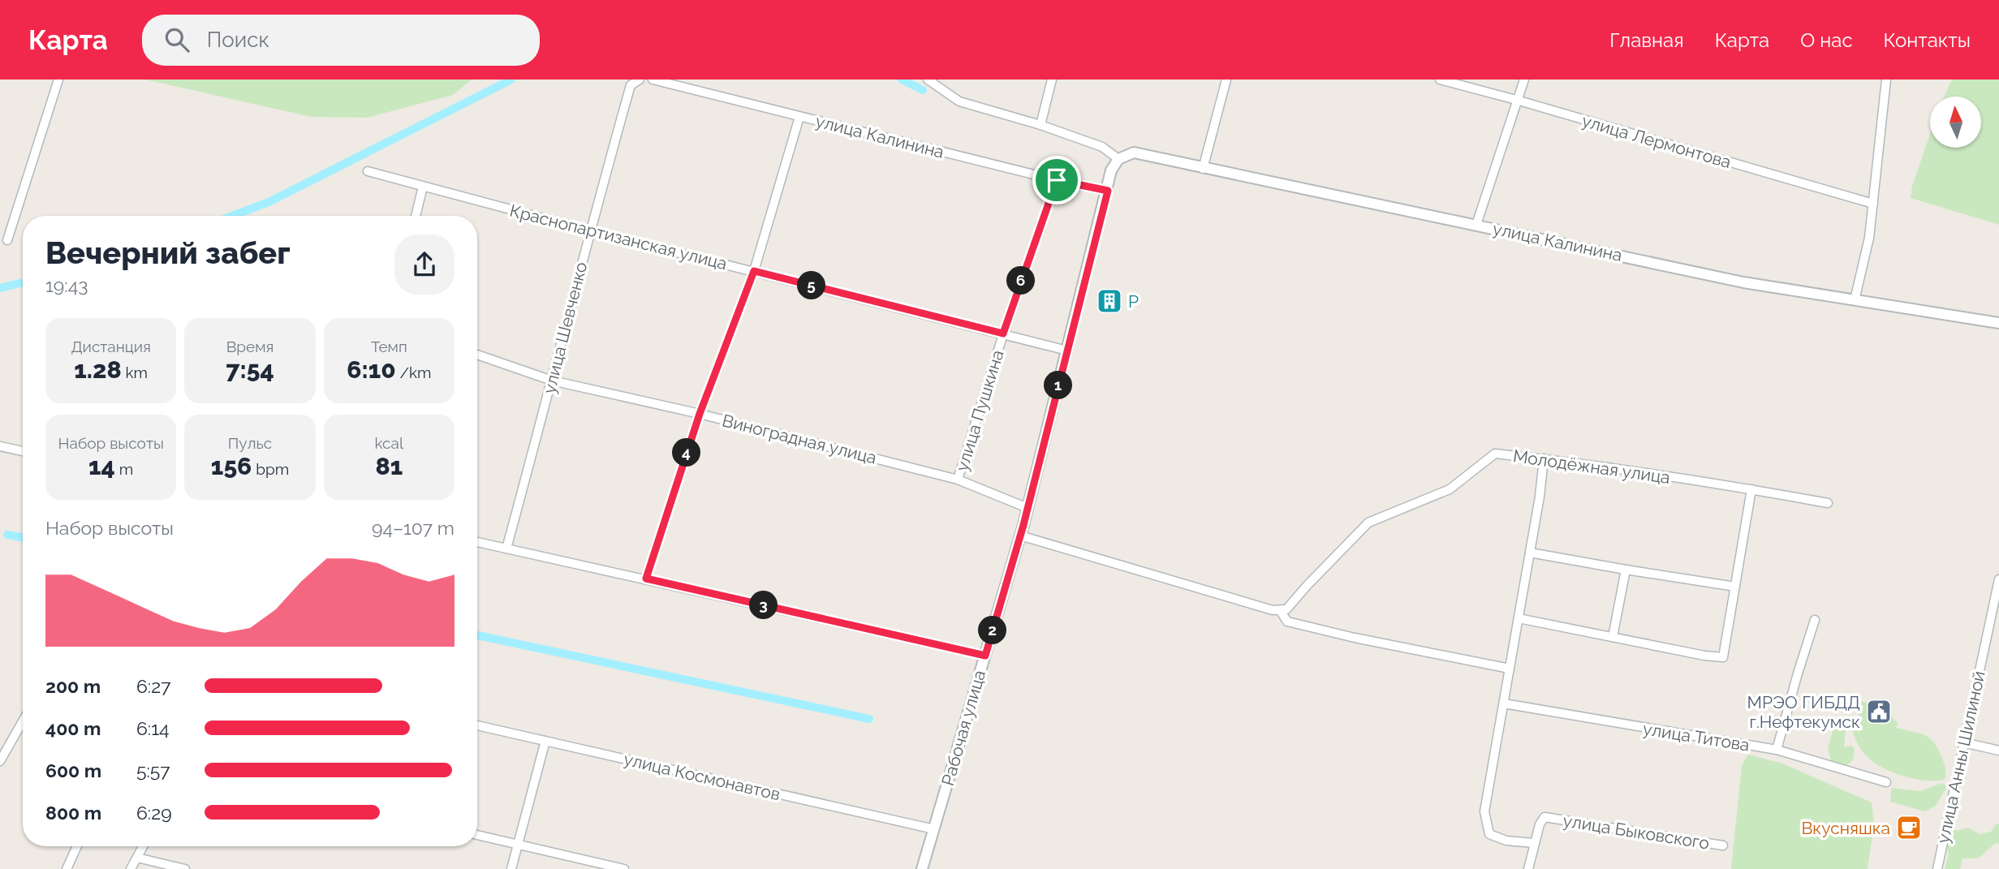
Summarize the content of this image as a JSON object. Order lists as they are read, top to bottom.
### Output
{
  "streets": {
    "street": [
      "улица Калинина",
      "улица Лермонтова",
      "Краснопартизанская улица",
      "улица Шевченко",
      "улица Пушкина",
      "Виноградная улица",
      "Молодёжная улица",
      "Рабочая улица",
      "улица Титова",
      "улица Анны Шилиной",
      "улица Космонавтов",
      "улица Быковского"
    ]
  },
  "crossings": [
    ["улица Калинина", "улица Пушкина"],
    ["улица Калинина", "Рабочая улица"],
    ["Краснопартизанская улица", "улица Шевченко"],
    ["Краснопартизанская улица", "улица Пушкина"],
    ["Краснопартизанская улица", "Рабочая улица"],
    ["улица Шевченко", "Виноградная улица"],
    ["улица Пушкина", "Виноградная улица"],
    ["Виноградная улица", "Рабочая улица"],
    ["Рабочая улица", "улица Космонавтов"]
  ],
  "places": {
    "building": ["Р"],
    "public building": ["МРЭО ГИБДД г.Нефтекумск"],
    "cafe": ["Вкусняшка"]
  },
  "north": "top",
  "page": {
    "header": "Карта",
    "search": "Поиск",
    "nav": [
      "Главная",
      "Карта",
      "О нас",
      "Контакты"
    ],
    "heading": ["Вечерний забег", "19:43"],
    "pins": [
      "6",
      "5",
      "1",
      "4",
      "3",
      "2"
    ],
    "stats": [
      ["Дистанция", "1.28 km"],
      ["Время", "7:54"],
      ["Темп", "6:10 /km"],
      ["Набор высоты", "14 m"],
      ["Пульс", "156 bpm"],
      ["kcal", "81"]
    ],
    "chart": ["Набор высоты", "94–107 m"],
    "list": [
      {
        "name": "200 m",
        "note": "6:27"
      },
      {
        "name": "400 m",
        "note": "6:14"
      },
      {
        "name": "600 m",
        "note": "5:57"
      },
      {
        "name": "800 m",
        "note": "6:29"
      }
    ]
  }
}
